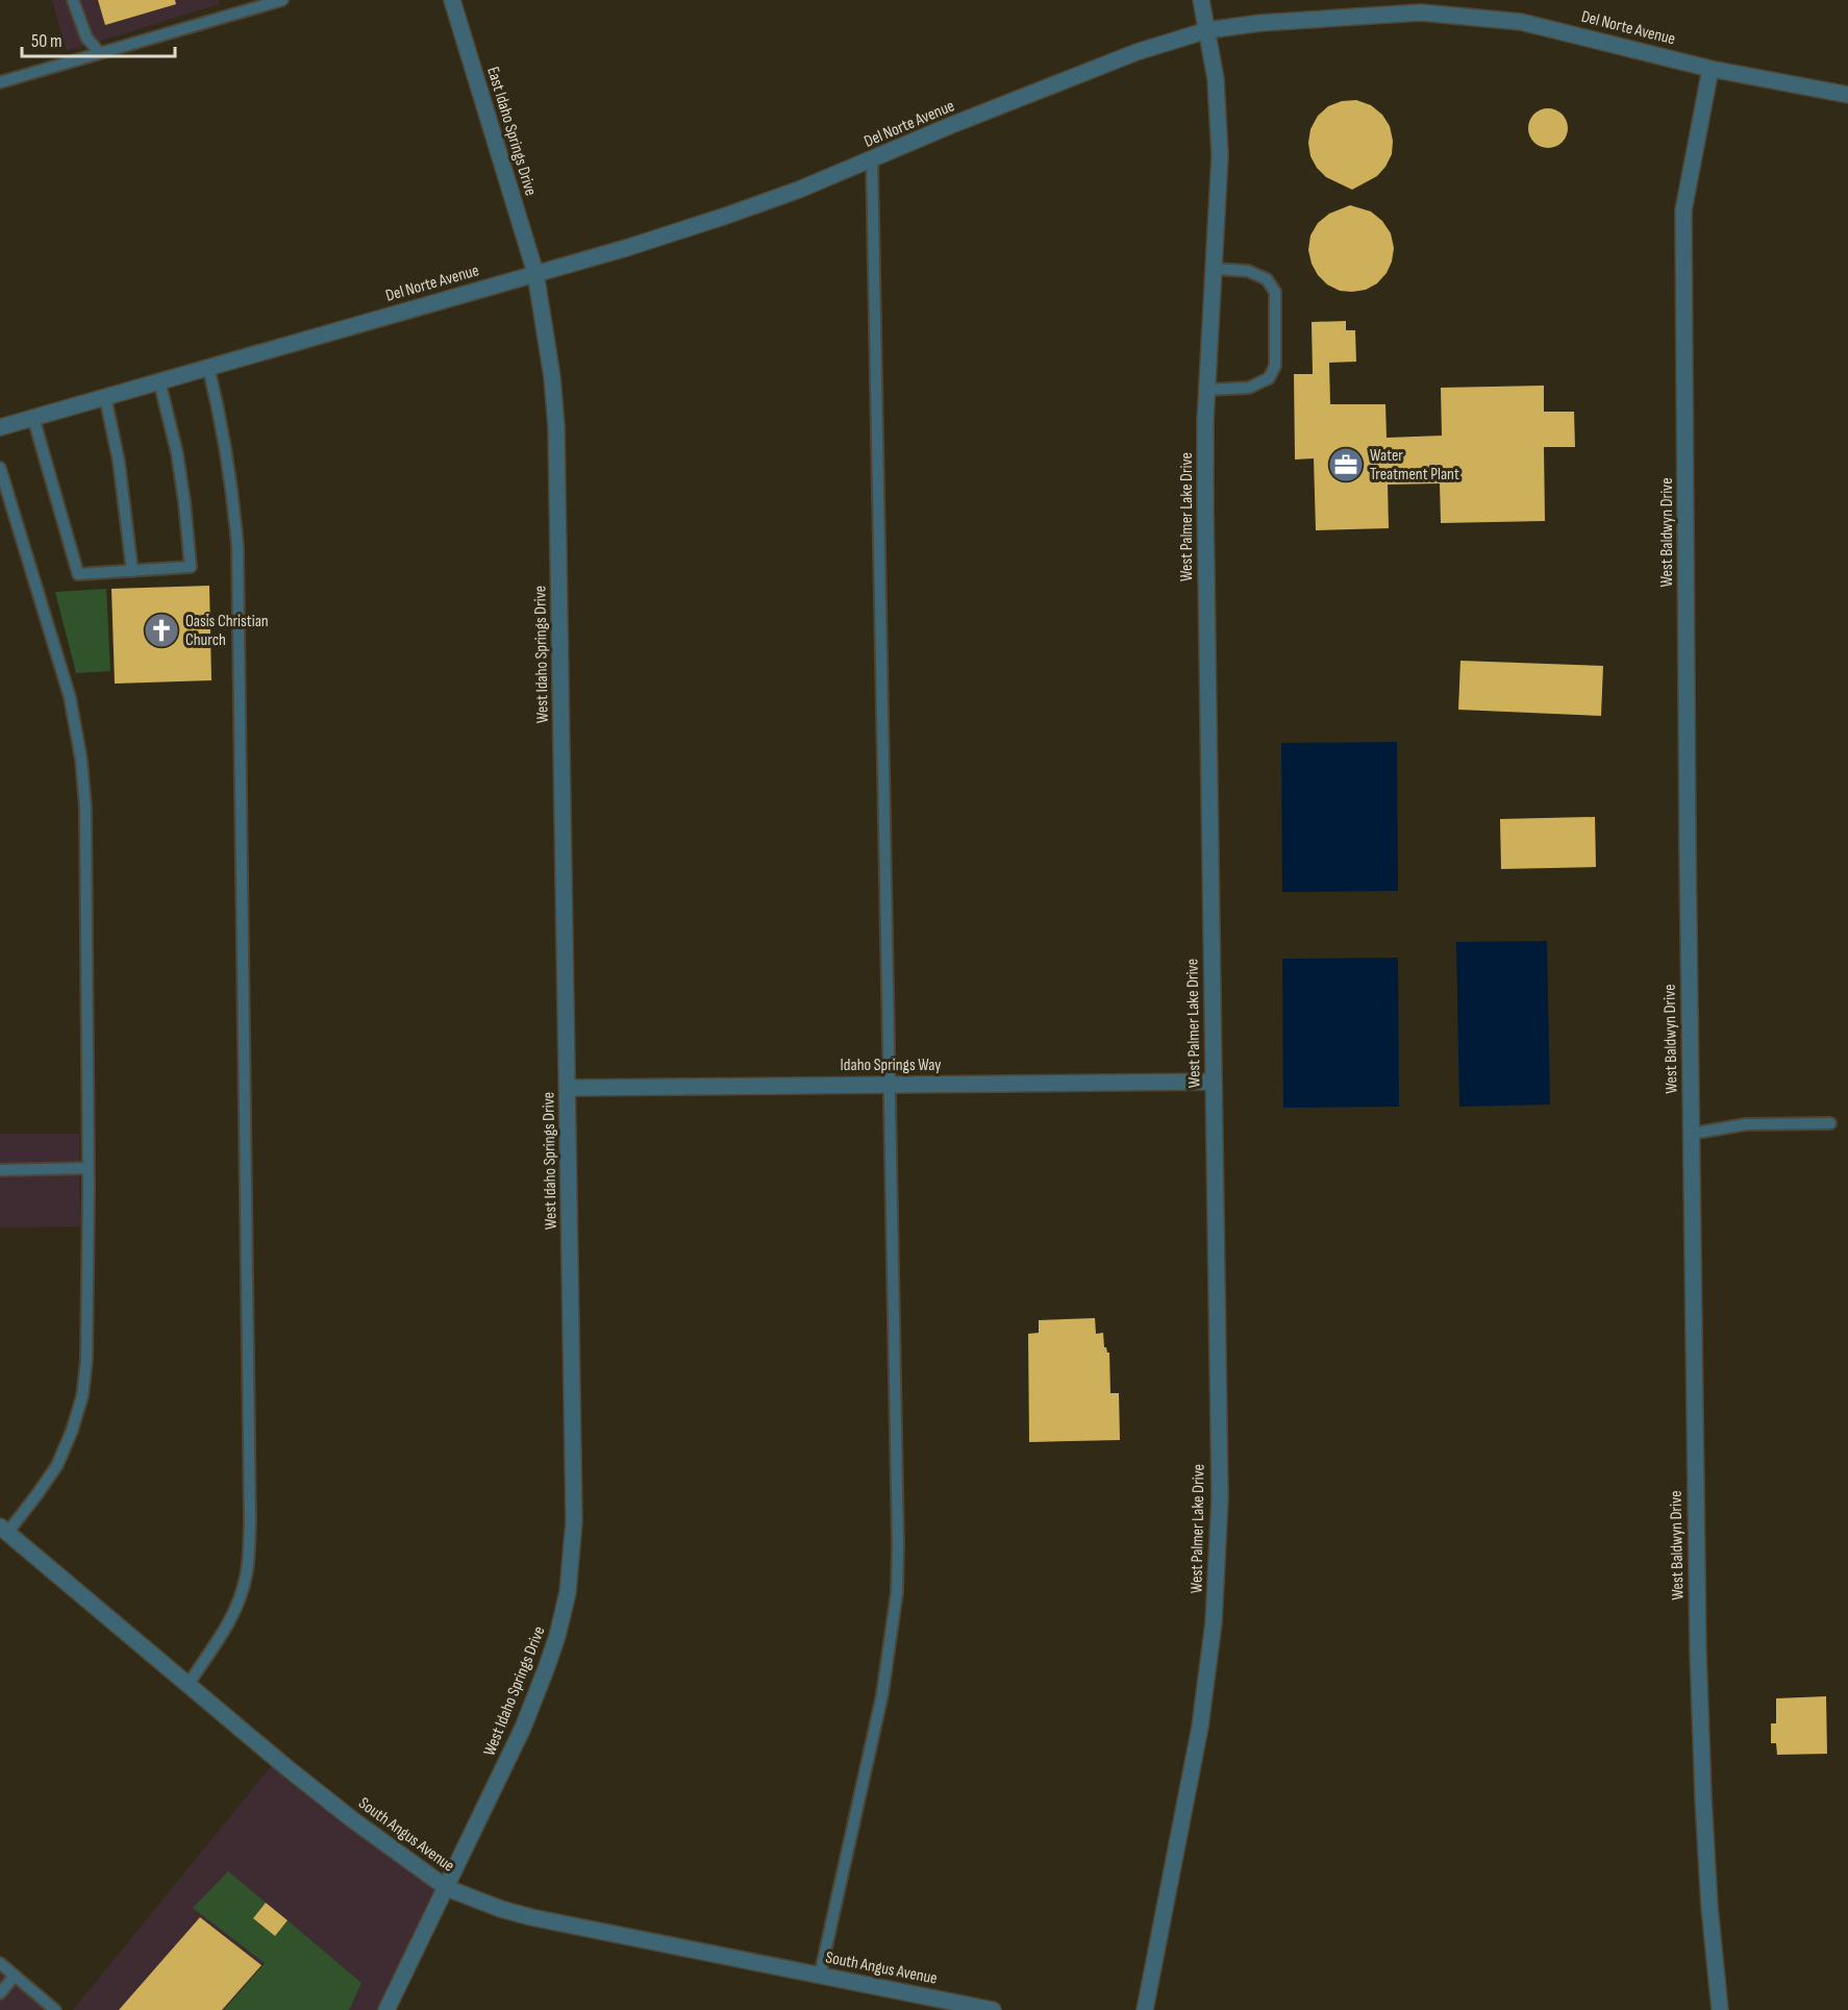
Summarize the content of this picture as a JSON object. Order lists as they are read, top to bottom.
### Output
{
  "streets": {
    "street": [
      "Del Norte Avenue",
      "East Idaho Springs Drive",
      "West Palmer Lake Drive",
      "West Baldwyn Drive",
      "West Idaho Springs Drive",
      "Idaho Springs Way",
      "South Angus Avenue"
    ]
  },
  "crossings": [
    ["Del Norte Avenue", "East Idaho Springs Drive"],
    ["Del Norte Avenue", "West Palmer Lake Drive"],
    ["Del Norte Avenue", "West Baldwyn Drive"],
    ["Del Norte Avenue", "West Idaho Springs Drive"],
    ["East Idaho Springs Drive", "West Idaho Springs Drive"],
    ["West Palmer Lake Drive", "Idaho Springs Way"],
    ["West Idaho Springs Drive", "Idaho Springs Way"],
    ["West Idaho Springs Drive", "South Angus Avenue"]
  ],
  "places": {
    "office": ["Water Treatment Plant"],
    "church": ["Oasis Christian Church"]
  },
  "scale_bar": "50 m"
}
